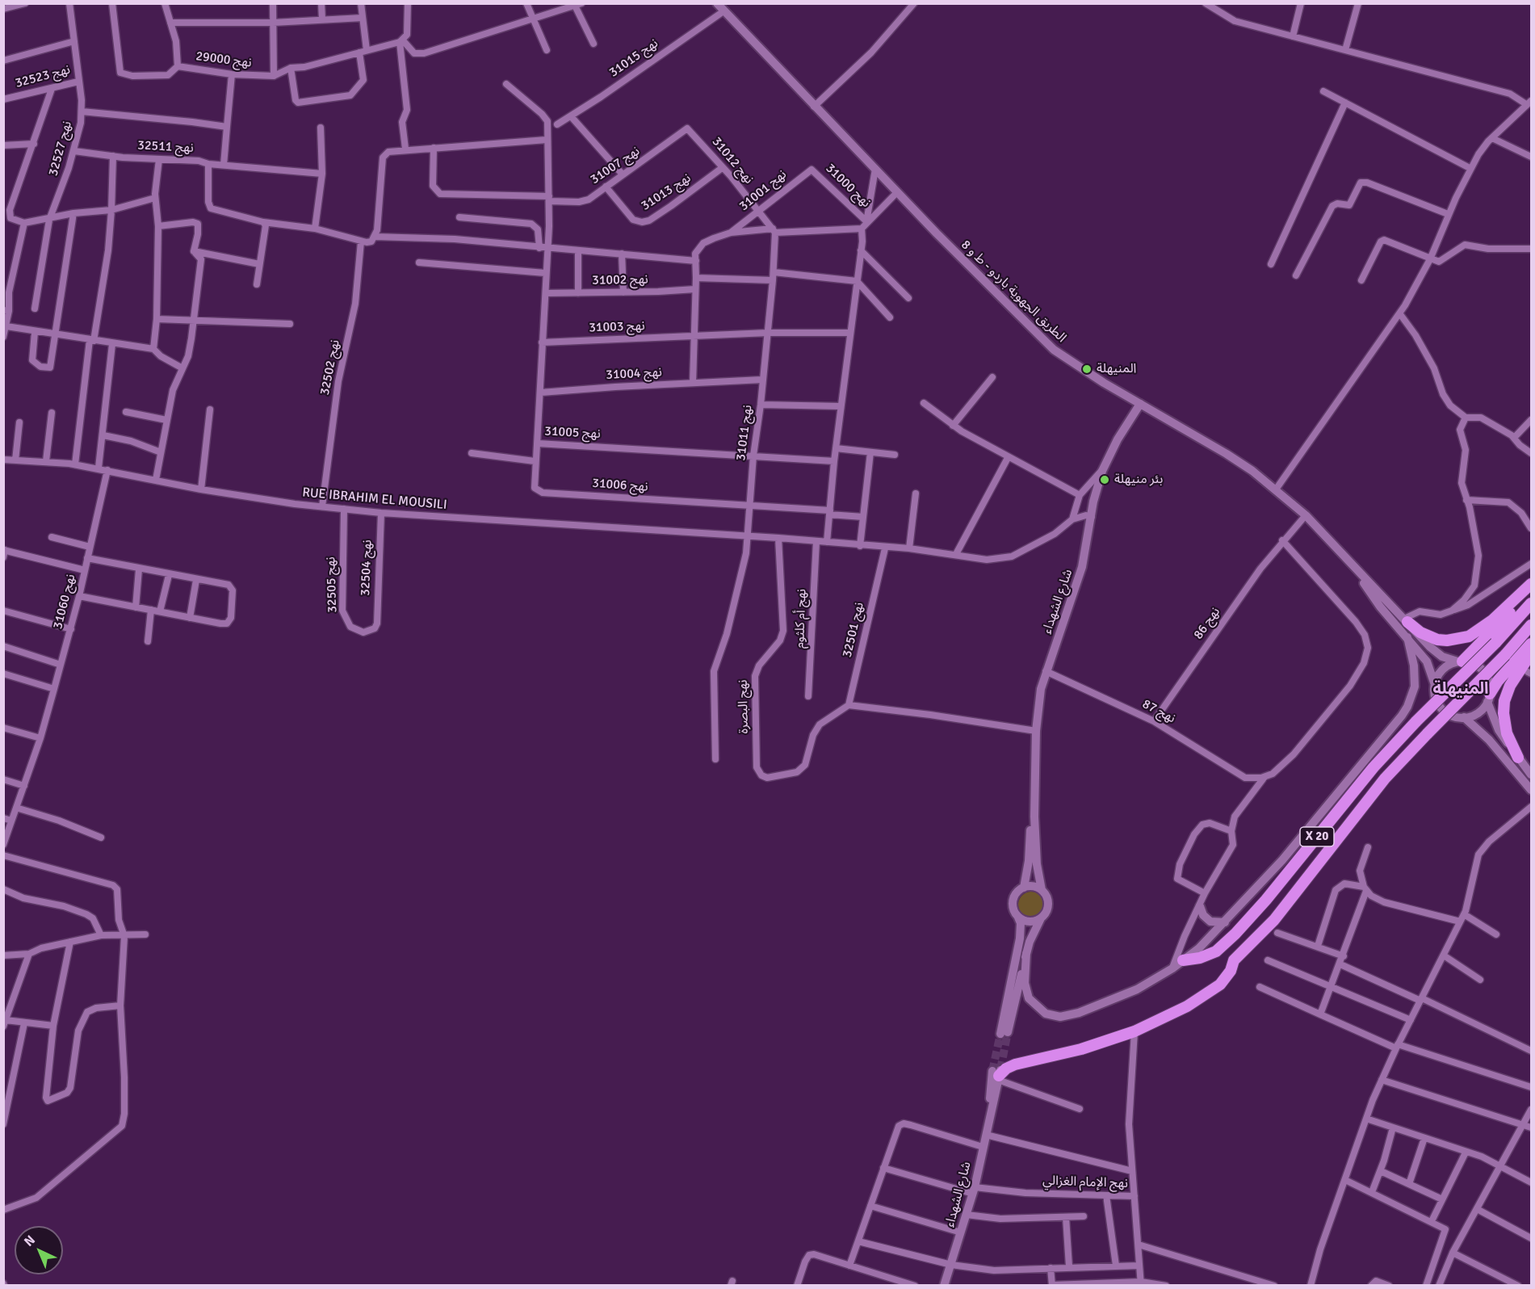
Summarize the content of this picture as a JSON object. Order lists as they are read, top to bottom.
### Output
{
  "streets": {
    "highway": ["X 20"],
    "street": [
      "نهج 31015",
      "نهج 29000",
      "نهج 32523",
      "نهج 32511",
      "نهج 32527",
      "نهج 31012",
      "نهج 31007",
      "نهج 31000",
      "نهج 31001",
      "نهج 31013",
      "نهج 31002",
      "الطريق الجهوية باردو - ط و 8",
      "نهج 31003",
      "نهج 32502",
      "نهج 31004",
      "نهج 31005",
      "نهج 31011",
      "نهج 31006",
      "RUE IBRAHIM EL MOUSILI",
      "نهج 32504",
      "نهج 32505",
      "نهج 31060",
      "شارع الشهداء",
      "نهج أم كلثوم",
      "نهج 86",
      "نهج 32501",
      "نهج البصرة",
      "نهج 87",
      "نهج الإمام الغزالي"
    ]
  },
  "crossings": [
    ["نهج 31015", "الطريق الجهوية باردو - ط و 8"],
    ["نهج 32523", "نهج 32527"],
    ["نهج 32511", "نهج 32527"],
    ["نهج 31012", "نهج 31007"],
    ["نهج 31012", "نهج 31001"],
    ["نهج 31012", "نهج 31013"],
    ["نهج 31012", "نهج 31011"],
    ["نهج 31007", "نهج 31013"],
    ["نهج 31000", "نهج 31001"],
    ["الطريق الجهوية باردو - ط و 8", "شارع الشهداء"],
    ["الطريق الجهوية باردو - ط و 8", "نهج 86"],
    ["الطريق الجهوية باردو - ط و 8", "X 20"],
    ["نهج 31003", "نهج 31005"],
    ["نهج 31003", "نهج 31011"],
    ["نهج 32502", "RUE IBRAHIM EL MOUSILI"],
    ["نهج 31004", "نهج 31005"],
    ["نهج 31004", "نهج 31011"],
    ["نهج 31005", "نهج 31011"],
    ["نهج 31005", "نهج 31006"],
    ["نهج 31011", "نهج 31006"],
    ["نهج 31011", "RUE IBRAHIM EL MOUSILI"],
    ["RUE IBRAHIM EL MOUSILI", "نهج 32504"],
    ["RUE IBRAHIM EL MOUSILI", "نهج 32505"],
    ["RUE IBRAHIM EL MOUSILI", "نهج 31060"],
    ["RUE IBRAHIM EL MOUSILI", "نهج أم كلثوم"],
    ["RUE IBRAHIM EL MOUSILI", "نهج 32501"],
    ["RUE IBRAHIM EL MOUSILI", "نهج البصرة"],
    ["نهج 32504", "نهج 32505"],
    ["شارع الشهداء", "نهج 87"],
    ["شارع الشهداء", "نهج الإمام الغزالي"],
    ["نهج 86", "نهج 87"],
    ["نهج 32501", "نهج البصرة"]
  ],
  "districts": ["المنيهلة"],
  "places": ["المنيهلة", "بئر منيهلة"],
  "north": "top left"
}
